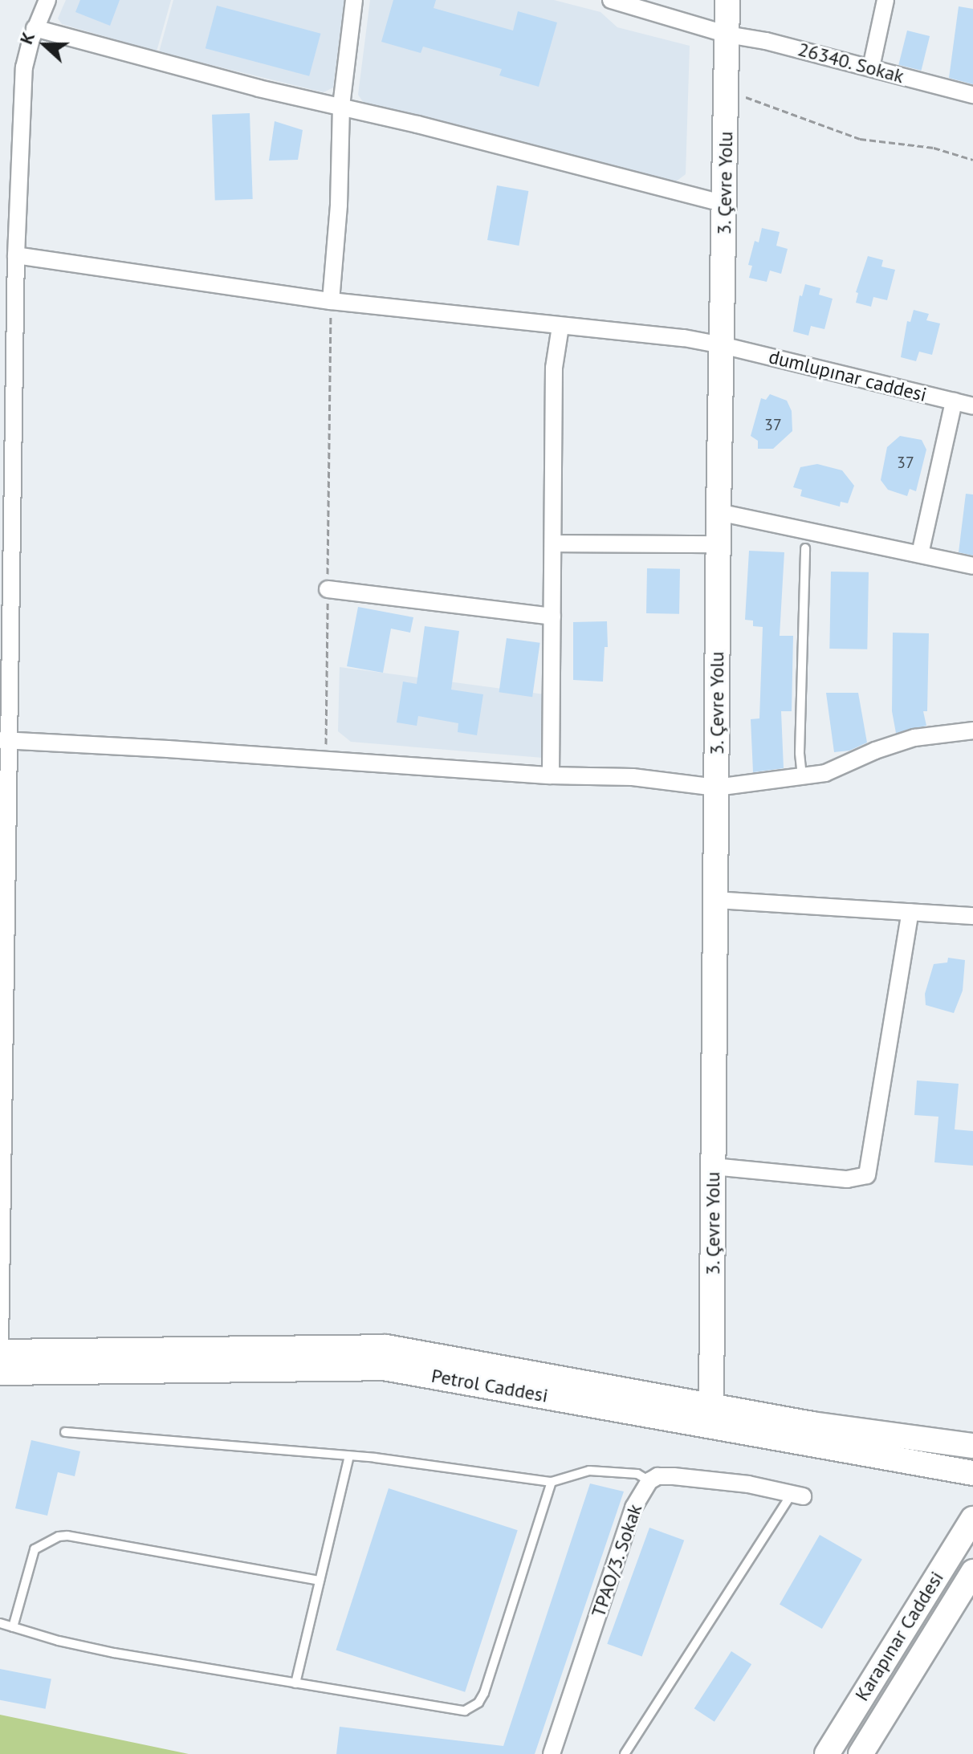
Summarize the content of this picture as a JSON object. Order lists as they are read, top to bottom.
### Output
{
  "streets": {
    "main road": ["3. Çevre Yolu", "Petrol Caddesi", "Karapınar Caddesi"],
    "street": ["26340. Sokak", "dumlupınar caddesi", "TPAO/3. Sokak"]
  },
  "crossings": [
    ["26340. Sokak", "3. Çevre Yolu"],
    ["3. Çevre Yolu", "dumlupınar caddesi"],
    ["3. Çevre Yolu", "Petrol Caddesi"]
  ],
  "house_numbers": ["37", "37"],
  "north": "left"
}
